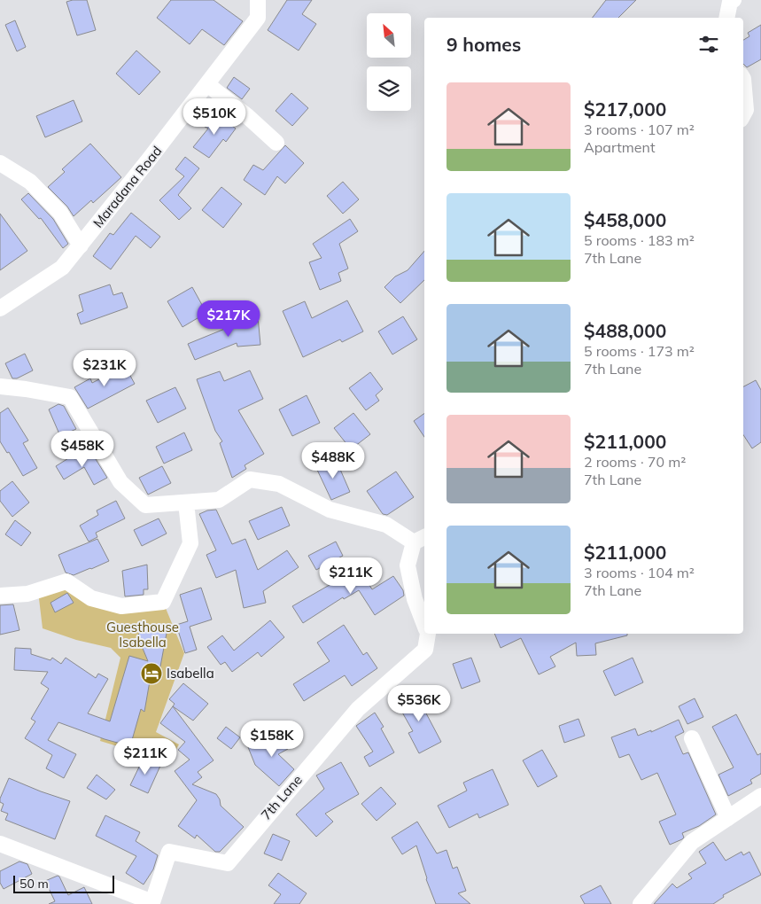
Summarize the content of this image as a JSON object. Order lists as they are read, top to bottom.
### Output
{
  "streets": {
    "street": ["Maradana Road", "7th Lane"]
  },
  "parks": ["Guesthouse Isabella"],
  "places": {
    "hotel": ["Isabella"]
  },
  "scale_bar": "50 m",
  "north": "top left",
  "page": {
    "heading": "9 homes",
    "list": [
      {
        "name": "$217,000",
        "note": "3 rooms · 107 m² · Apartment"
      },
      {
        "name": "$458,000",
        "note": "5 rooms · 183 m² · 7th Lane"
      },
      {
        "name": "$488,000",
        "note": "5 rooms · 173 m² · 7th Lane"
      },
      {
        "name": "$211,000",
        "note": "2 rooms · 70 m² · 7th Lane"
      },
      {
        "name": "$211,000",
        "note": "3 rooms · 104 m² · 7th Lane"
      }
    ],
    "price": [
      "$510K",
      "$217K",
      "$231K",
      "$458K",
      "$488K",
      "$211K",
      "$536K",
      "$158K",
      "$211K"
    ],
    "scale": "50 m"
  }
}
